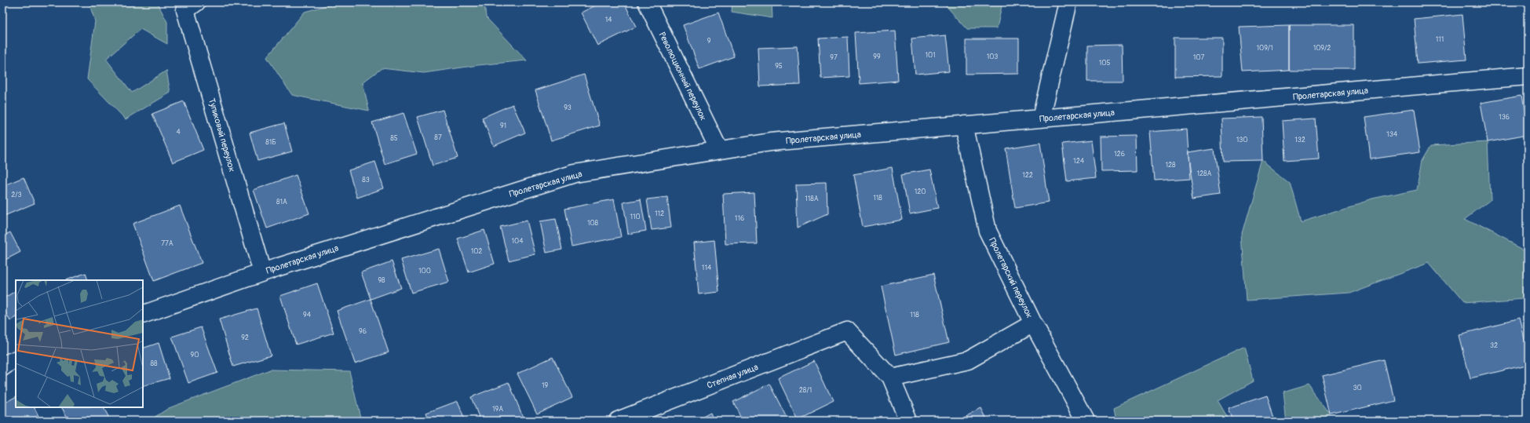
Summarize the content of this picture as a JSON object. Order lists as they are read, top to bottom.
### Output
{
  "streets": {
    "street": [
      "Революционный переулок",
      "Пролетарская улица",
      "Тупиковый переулок",
      "Пролетарский переулок",
      "Степная улица"
    ]
  },
  "crossings": [
    ["Революционный переулок", "Пролетарская улица"],
    ["Пролетарская улица", "Тупиковый переулок"],
    ["Пролетарская улица", "Пролетарский переулок"]
  ],
  "house_numbers": [
    "14",
    "111",
    "9",
    "109/1",
    "109/2",
    "101",
    "99",
    "103",
    "97",
    "107",
    "105",
    "95",
    "93",
    "136",
    "91",
    "4",
    "134",
    "87",
    "85",
    "130",
    "132",
    "81Б",
    "126",
    "124",
    "128",
    "128А",
    "122",
    "83",
    "120",
    "2/3",
    "118",
    "118А",
    "81А",
    "112",
    "110",
    "116",
    "108",
    "104",
    "77А",
    "102",
    "114",
    "100",
    "98",
    "94",
    "118",
    "96",
    "92",
    "32",
    "90",
    "88",
    "19",
    "30",
    "28/1",
    "19А"
  ]
}
